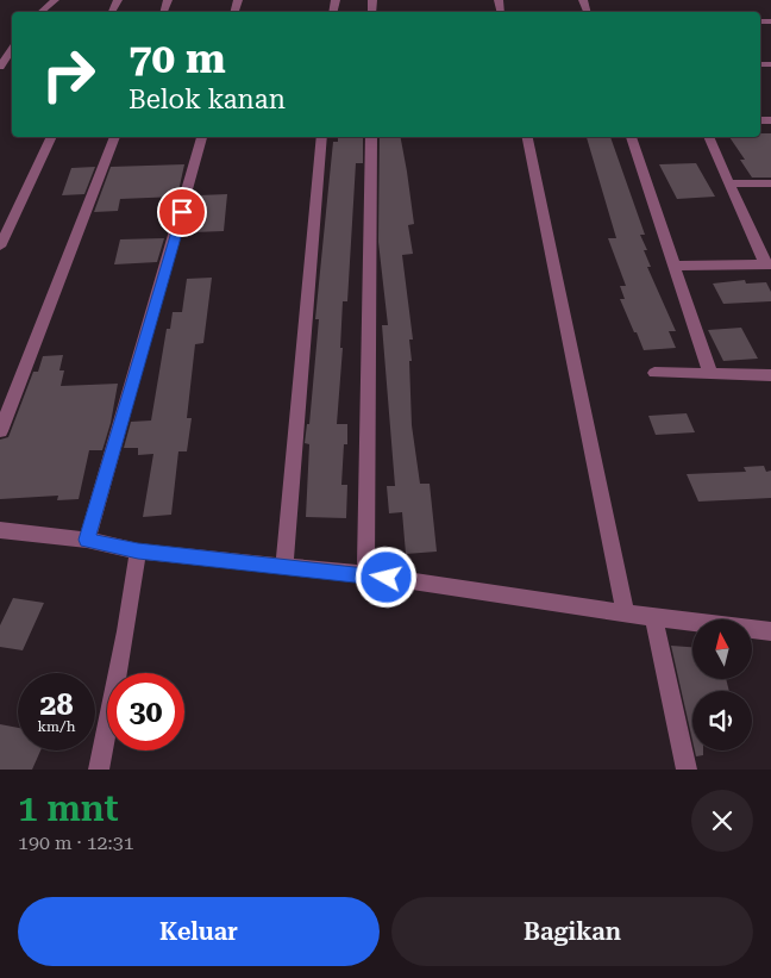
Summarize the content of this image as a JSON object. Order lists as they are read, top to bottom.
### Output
{
  "north": "top",
  "page": {
    "turn": ["70 m", "Belok kanan"],
    "speed": "28 km/h",
    "limit": "30",
    "heading": ["1 mnt", "190 m · 12:31"],
    "buttons": ["Keluar", "Bagikan"]
  }
}
